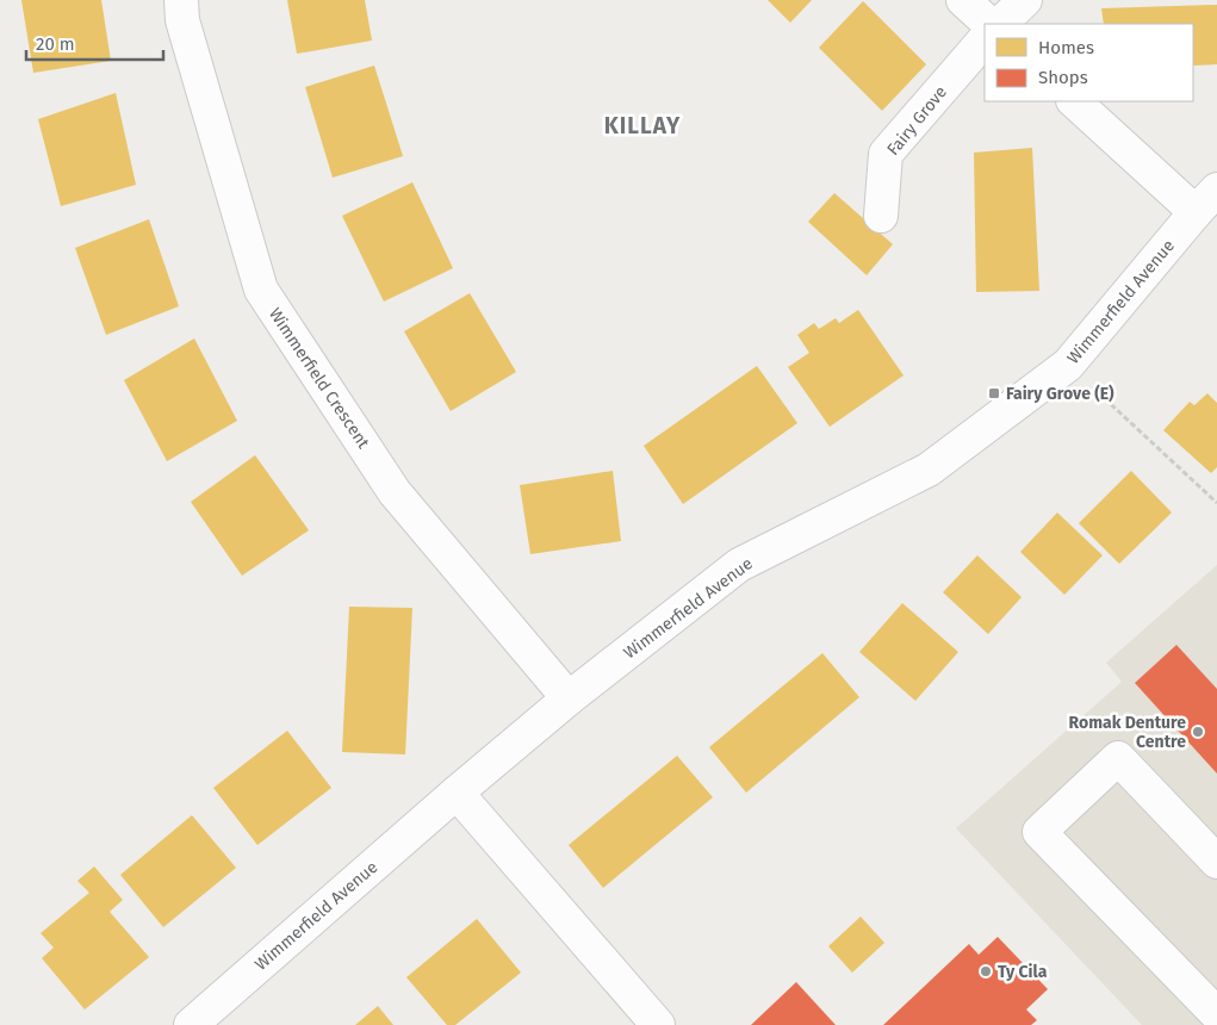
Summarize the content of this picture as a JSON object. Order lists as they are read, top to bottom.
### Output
{
  "streets": {
    "street": ["Fairy Grove", "Wimmerfield Avenue", "Wimmerfield Crescent"]
  },
  "crossings": [
    ["Wimmerfield Avenue", "Wimmerfield Crescent"]
  ],
  "districts": ["KILLAY"],
  "places": {
    "transit": ["Fairy Grove (E)"],
    "other": ["Romak Denture Centre", "Ty Cila"]
  },
  "legend": ["Homes", "Shops"],
  "scale_bar": "20 m"
}
